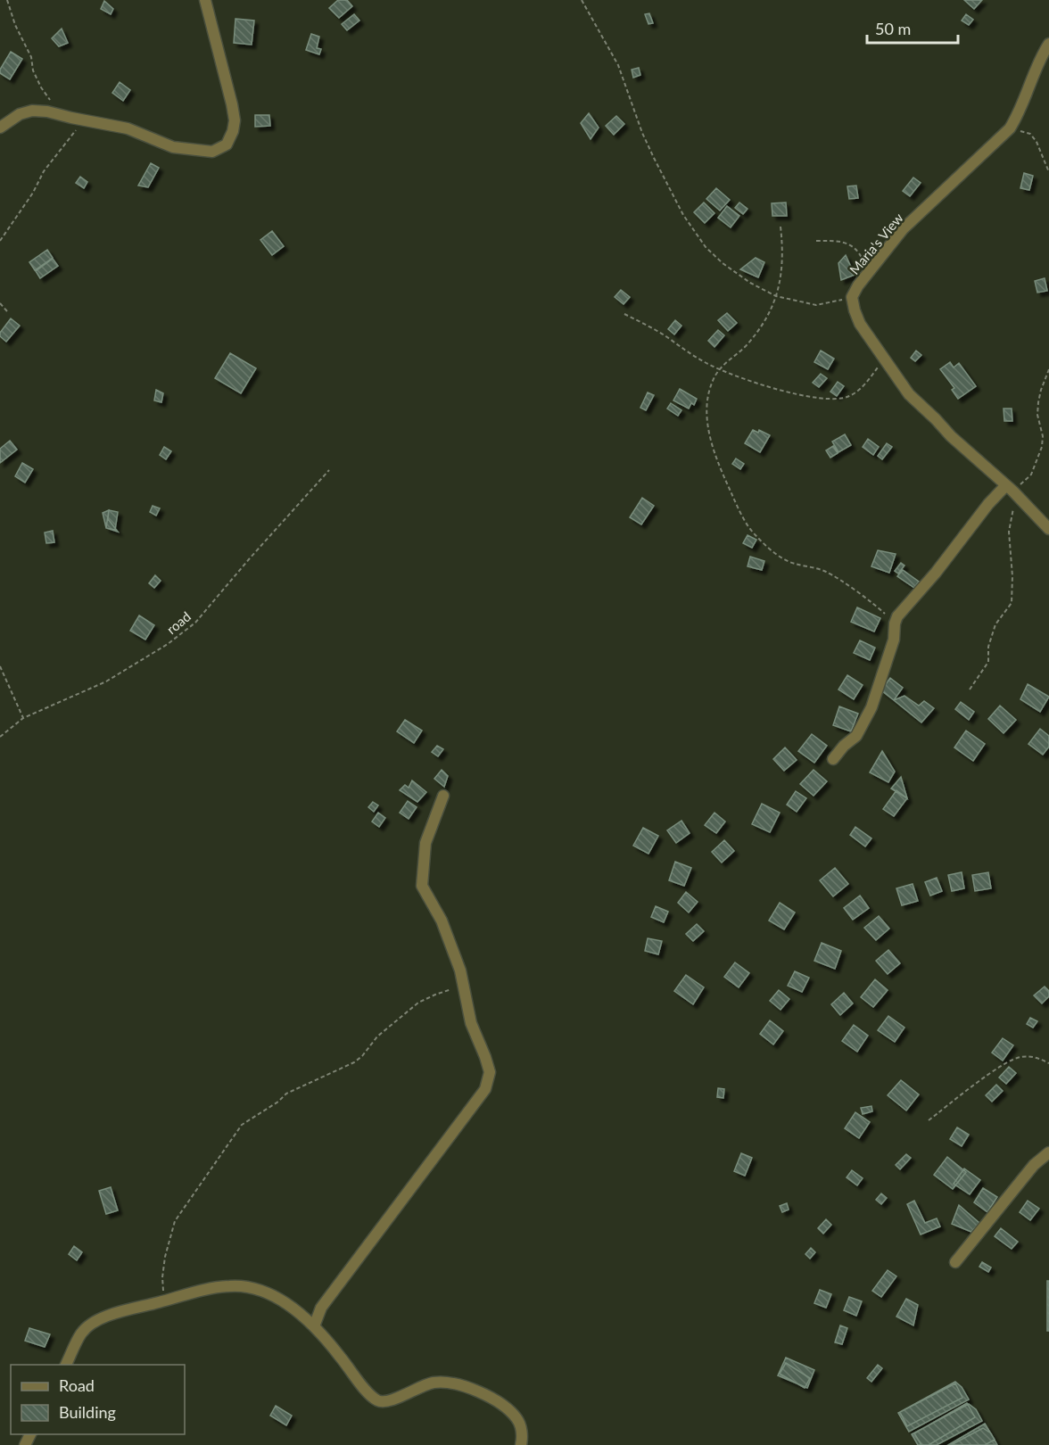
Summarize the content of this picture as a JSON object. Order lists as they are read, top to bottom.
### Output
{
  "streets": {
    "street": ["Maria's View"],
    "path": ["road"]
  },
  "legend": ["Road", "Building"],
  "scale_bar": "50 m"
}
